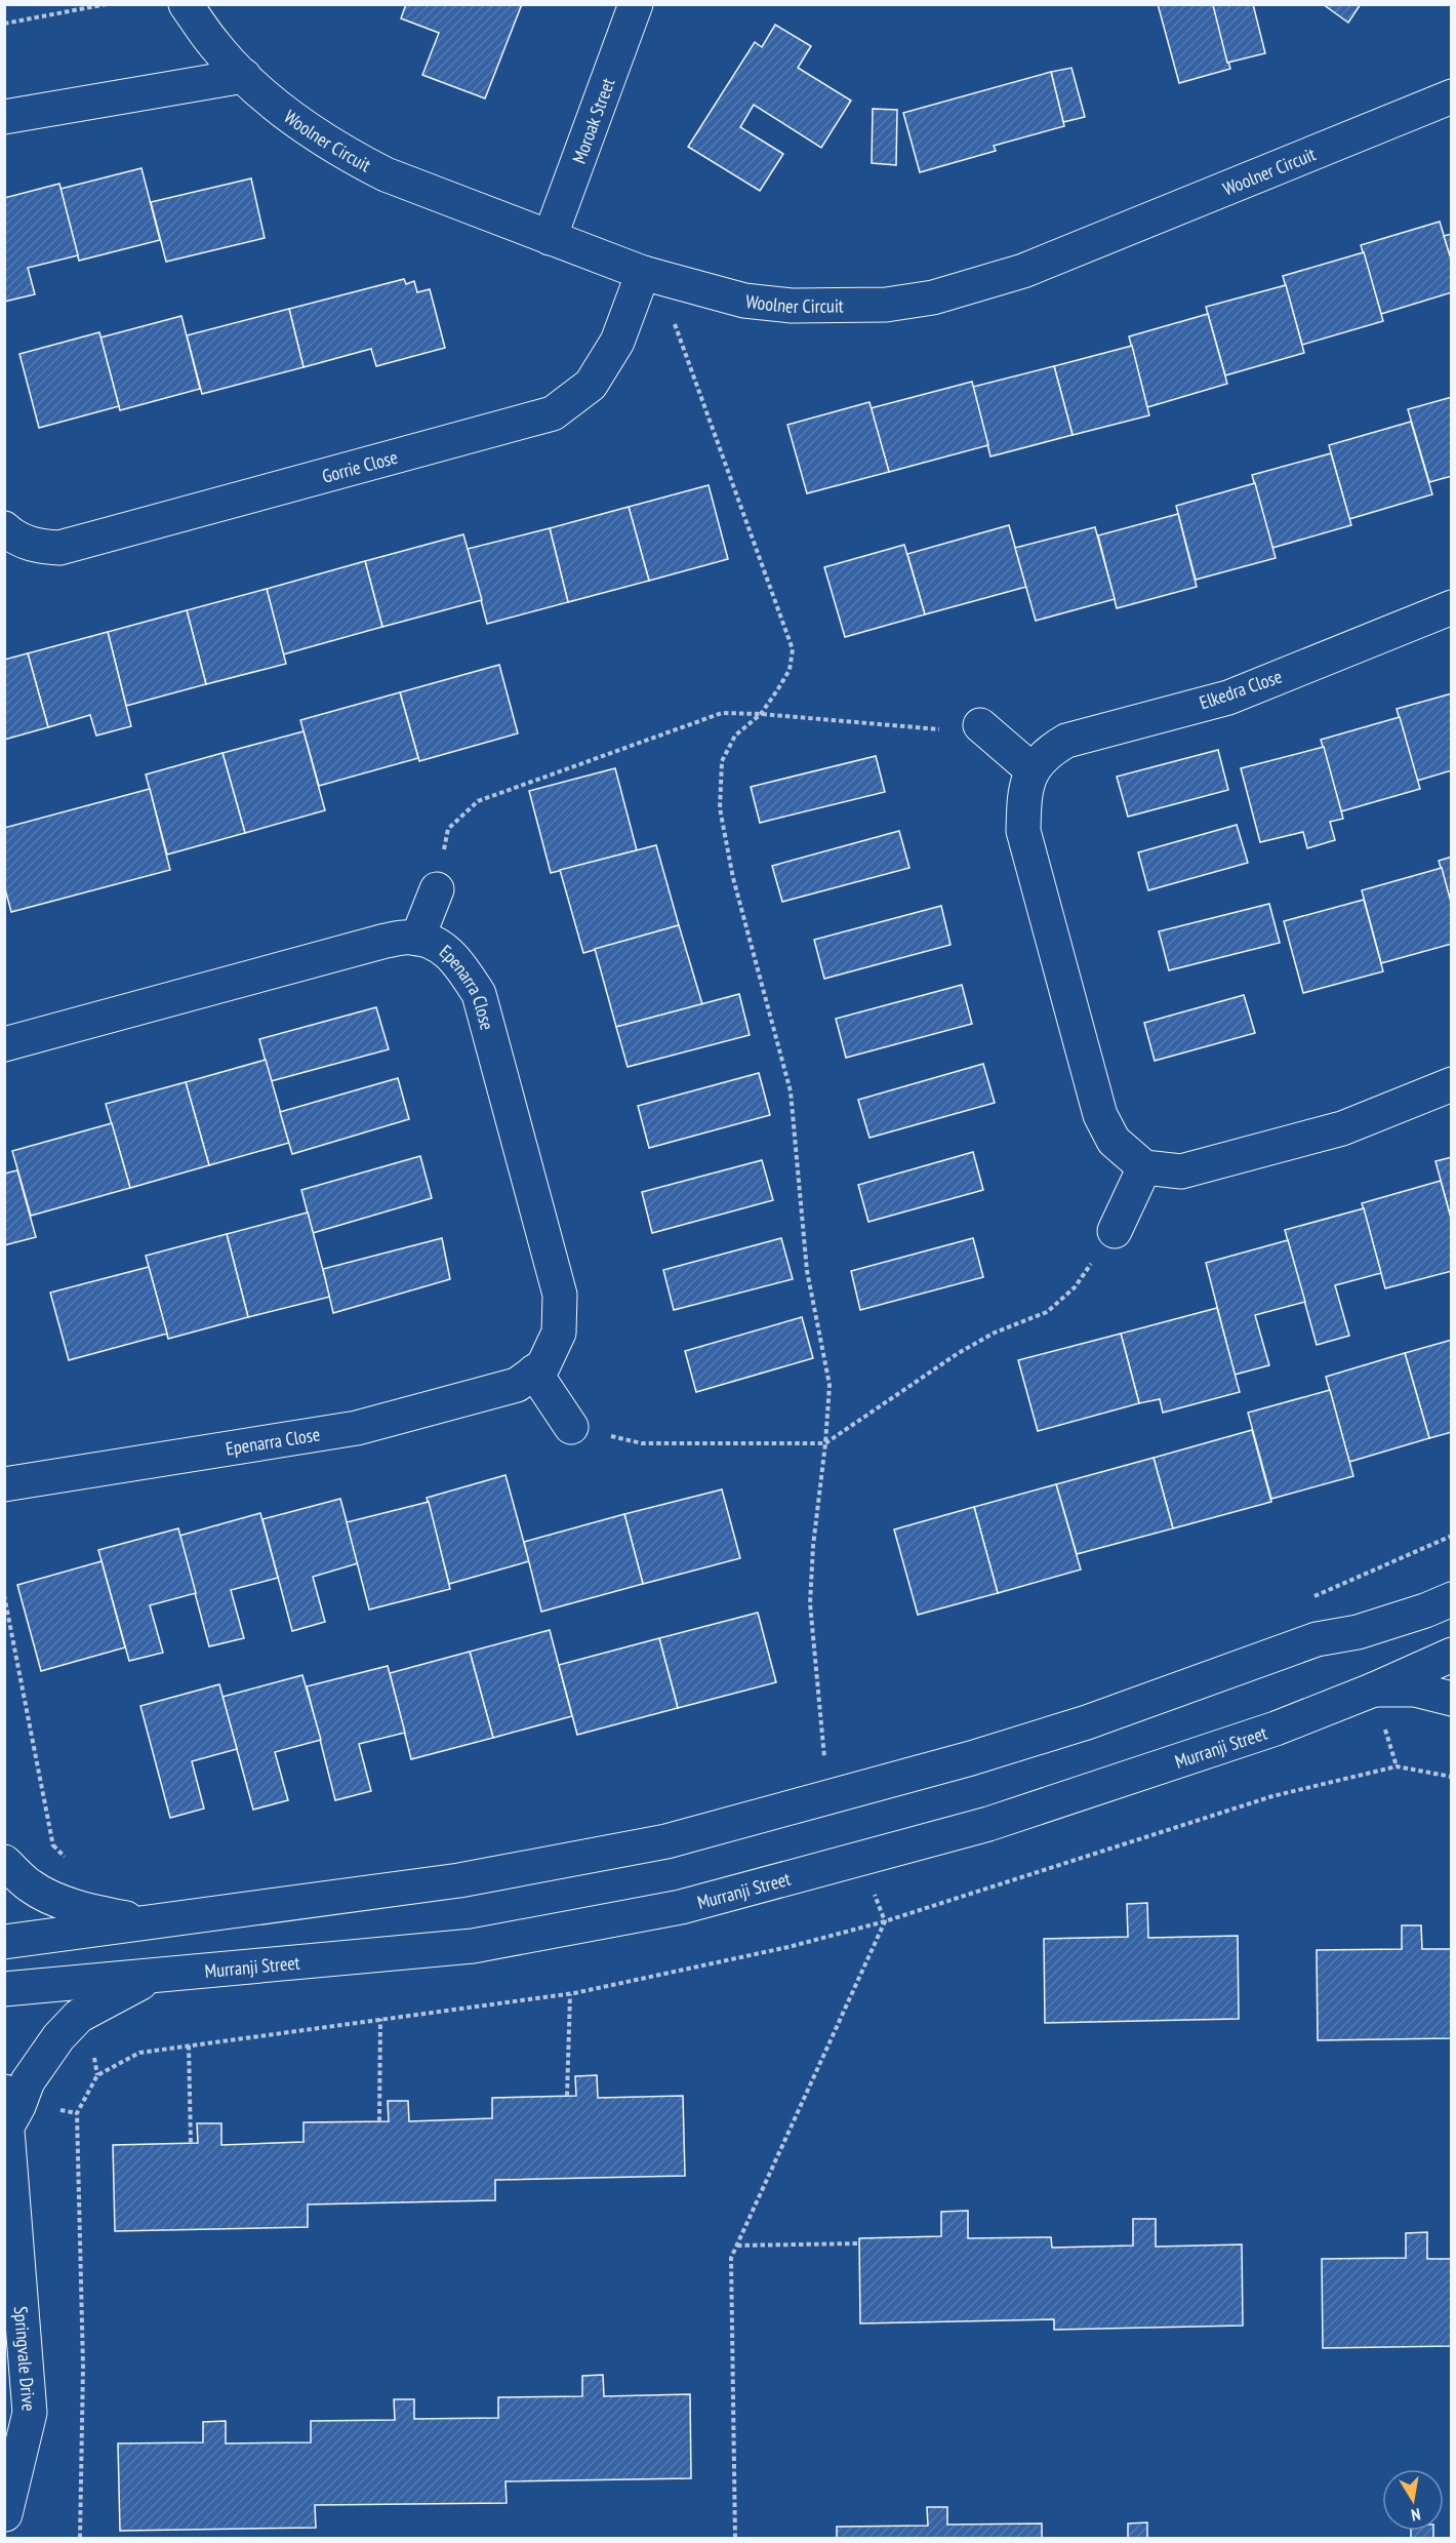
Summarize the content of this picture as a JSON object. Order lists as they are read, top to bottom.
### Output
{
  "streets": {
    "street": [
      "Moroak Street",
      "Woolner Circuit",
      "Gorrie Close",
      "Elkedra Close",
      "Epenarra Close",
      "Murranji Street",
      "Springvale Drive"
    ]
  },
  "crossings": [
    ["Moroak Street", "Woolner Circuit"],
    ["Woolner Circuit", "Gorrie Close"]
  ],
  "north": "bottom"
}
